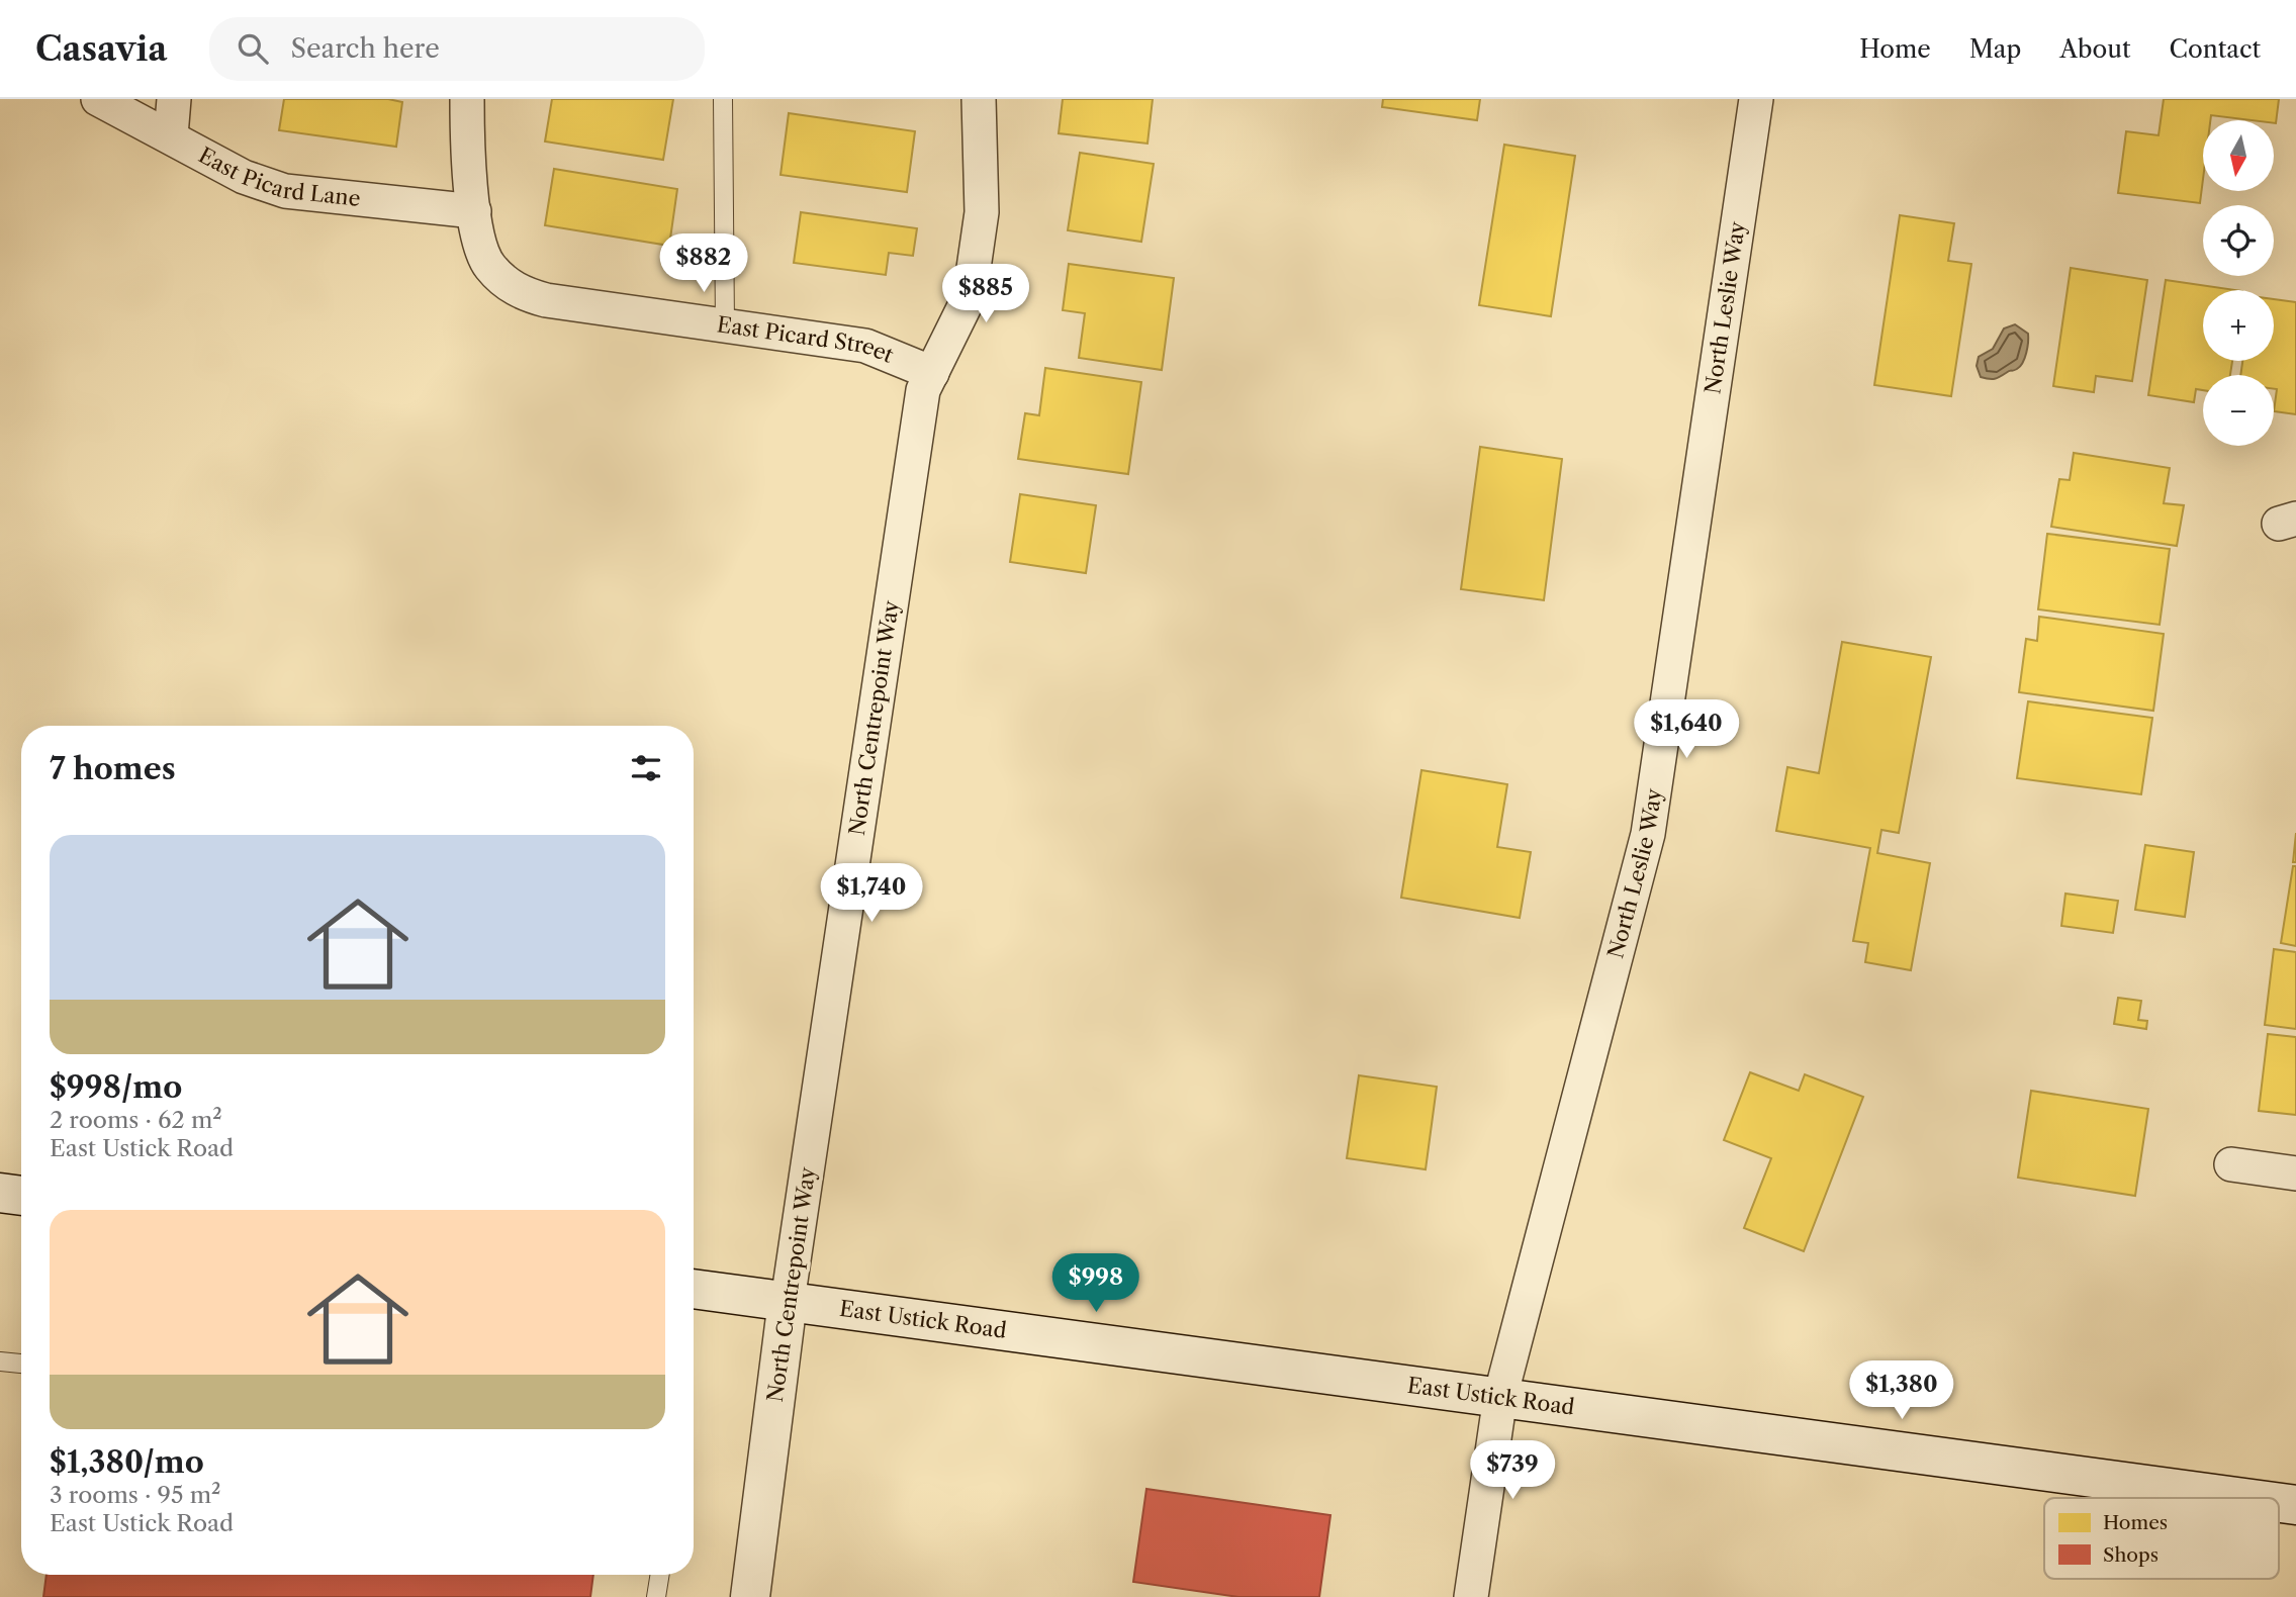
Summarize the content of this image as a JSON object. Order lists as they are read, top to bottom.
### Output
{
  "streets": {
    "main road": ["North Centrepoint Way", "East Ustick Road"],
    "street": ["East Picard Lane", "North Leslie Way", "East Picard Street"]
  },
  "crossings": [
    ["East Picard Lane", "East Picard Street"],
    ["North Leslie Way", "East Ustick Road"],
    ["East Picard Street", "North Centrepoint Way"],
    ["North Centrepoint Way", "East Ustick Road"]
  ],
  "legend": ["Homes", "Shops"],
  "north": "bottom",
  "page": {
    "header": "Casavia",
    "search": "Search here",
    "nav": [
      "Home",
      "Map",
      "About",
      "Contact"
    ],
    "map_buttons": ["+", "−"],
    "price": [
      "$882",
      "$885",
      "$1,640",
      "$1,740",
      "$998",
      "$1,380",
      "$739"
    ],
    "heading": "7 homes",
    "list": [
      {
        "name": "$998/mo",
        "note": "2 rooms · 62 m² · East Ustick Road"
      },
      {
        "name": "$1,380/mo",
        "note": "3 rooms · 95 m² · East Ustick Road"
      }
    ]
  }
}
